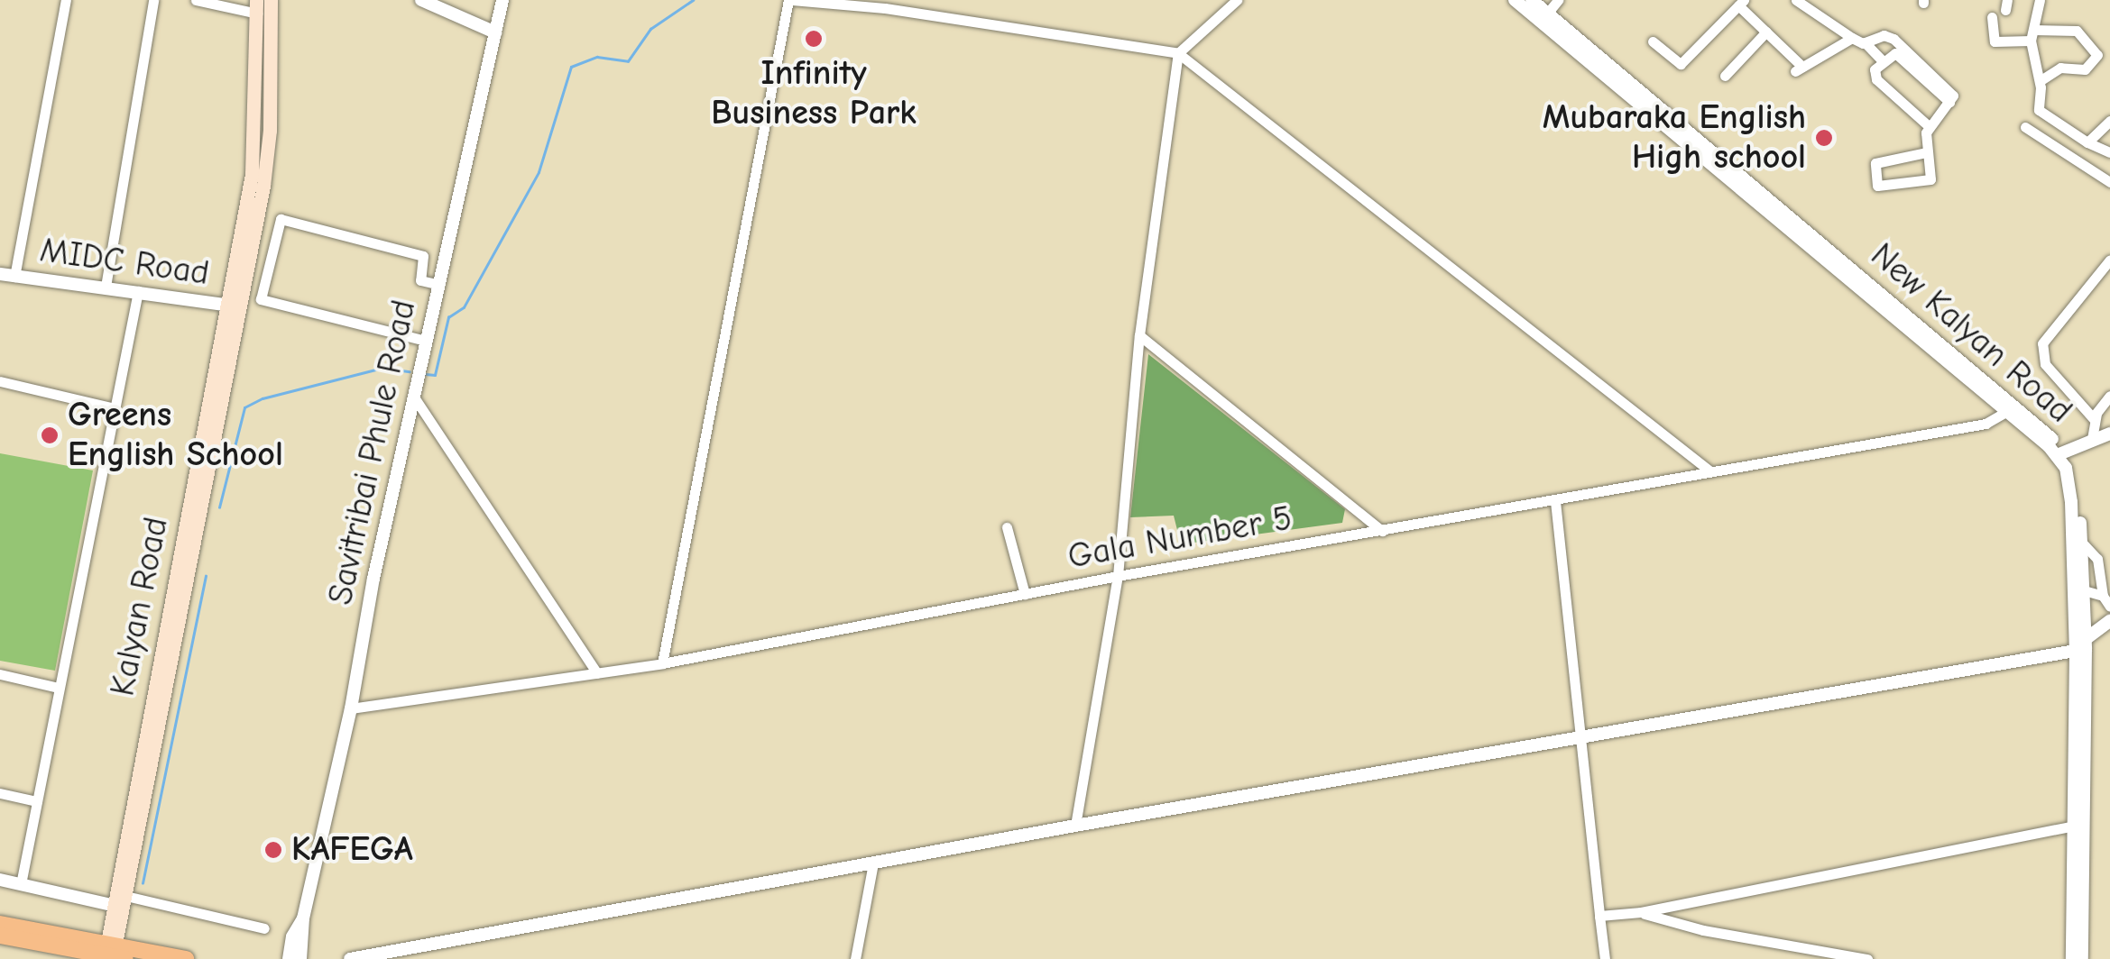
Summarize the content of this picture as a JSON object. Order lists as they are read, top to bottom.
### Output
{
  "streets": {
    "main road": ["Kalyan Road"],
    "street": [
      "MIDC Road",
      "New Kalyan Road",
      "Savitribai Phule Road",
      "Gala Number 5"
    ]
  },
  "crossings": [
    ["MIDC Road", "Kalyan Road"],
    ["New Kalyan Road", "Gala Number 5"],
    ["Savitribai Phule Road", "Gala Number 5"]
  ],
  "places": [
    "Infinity Business Park",
    "Mubaraka English High school",
    "Greens English School",
    "KAFEGA"
  ]
}
